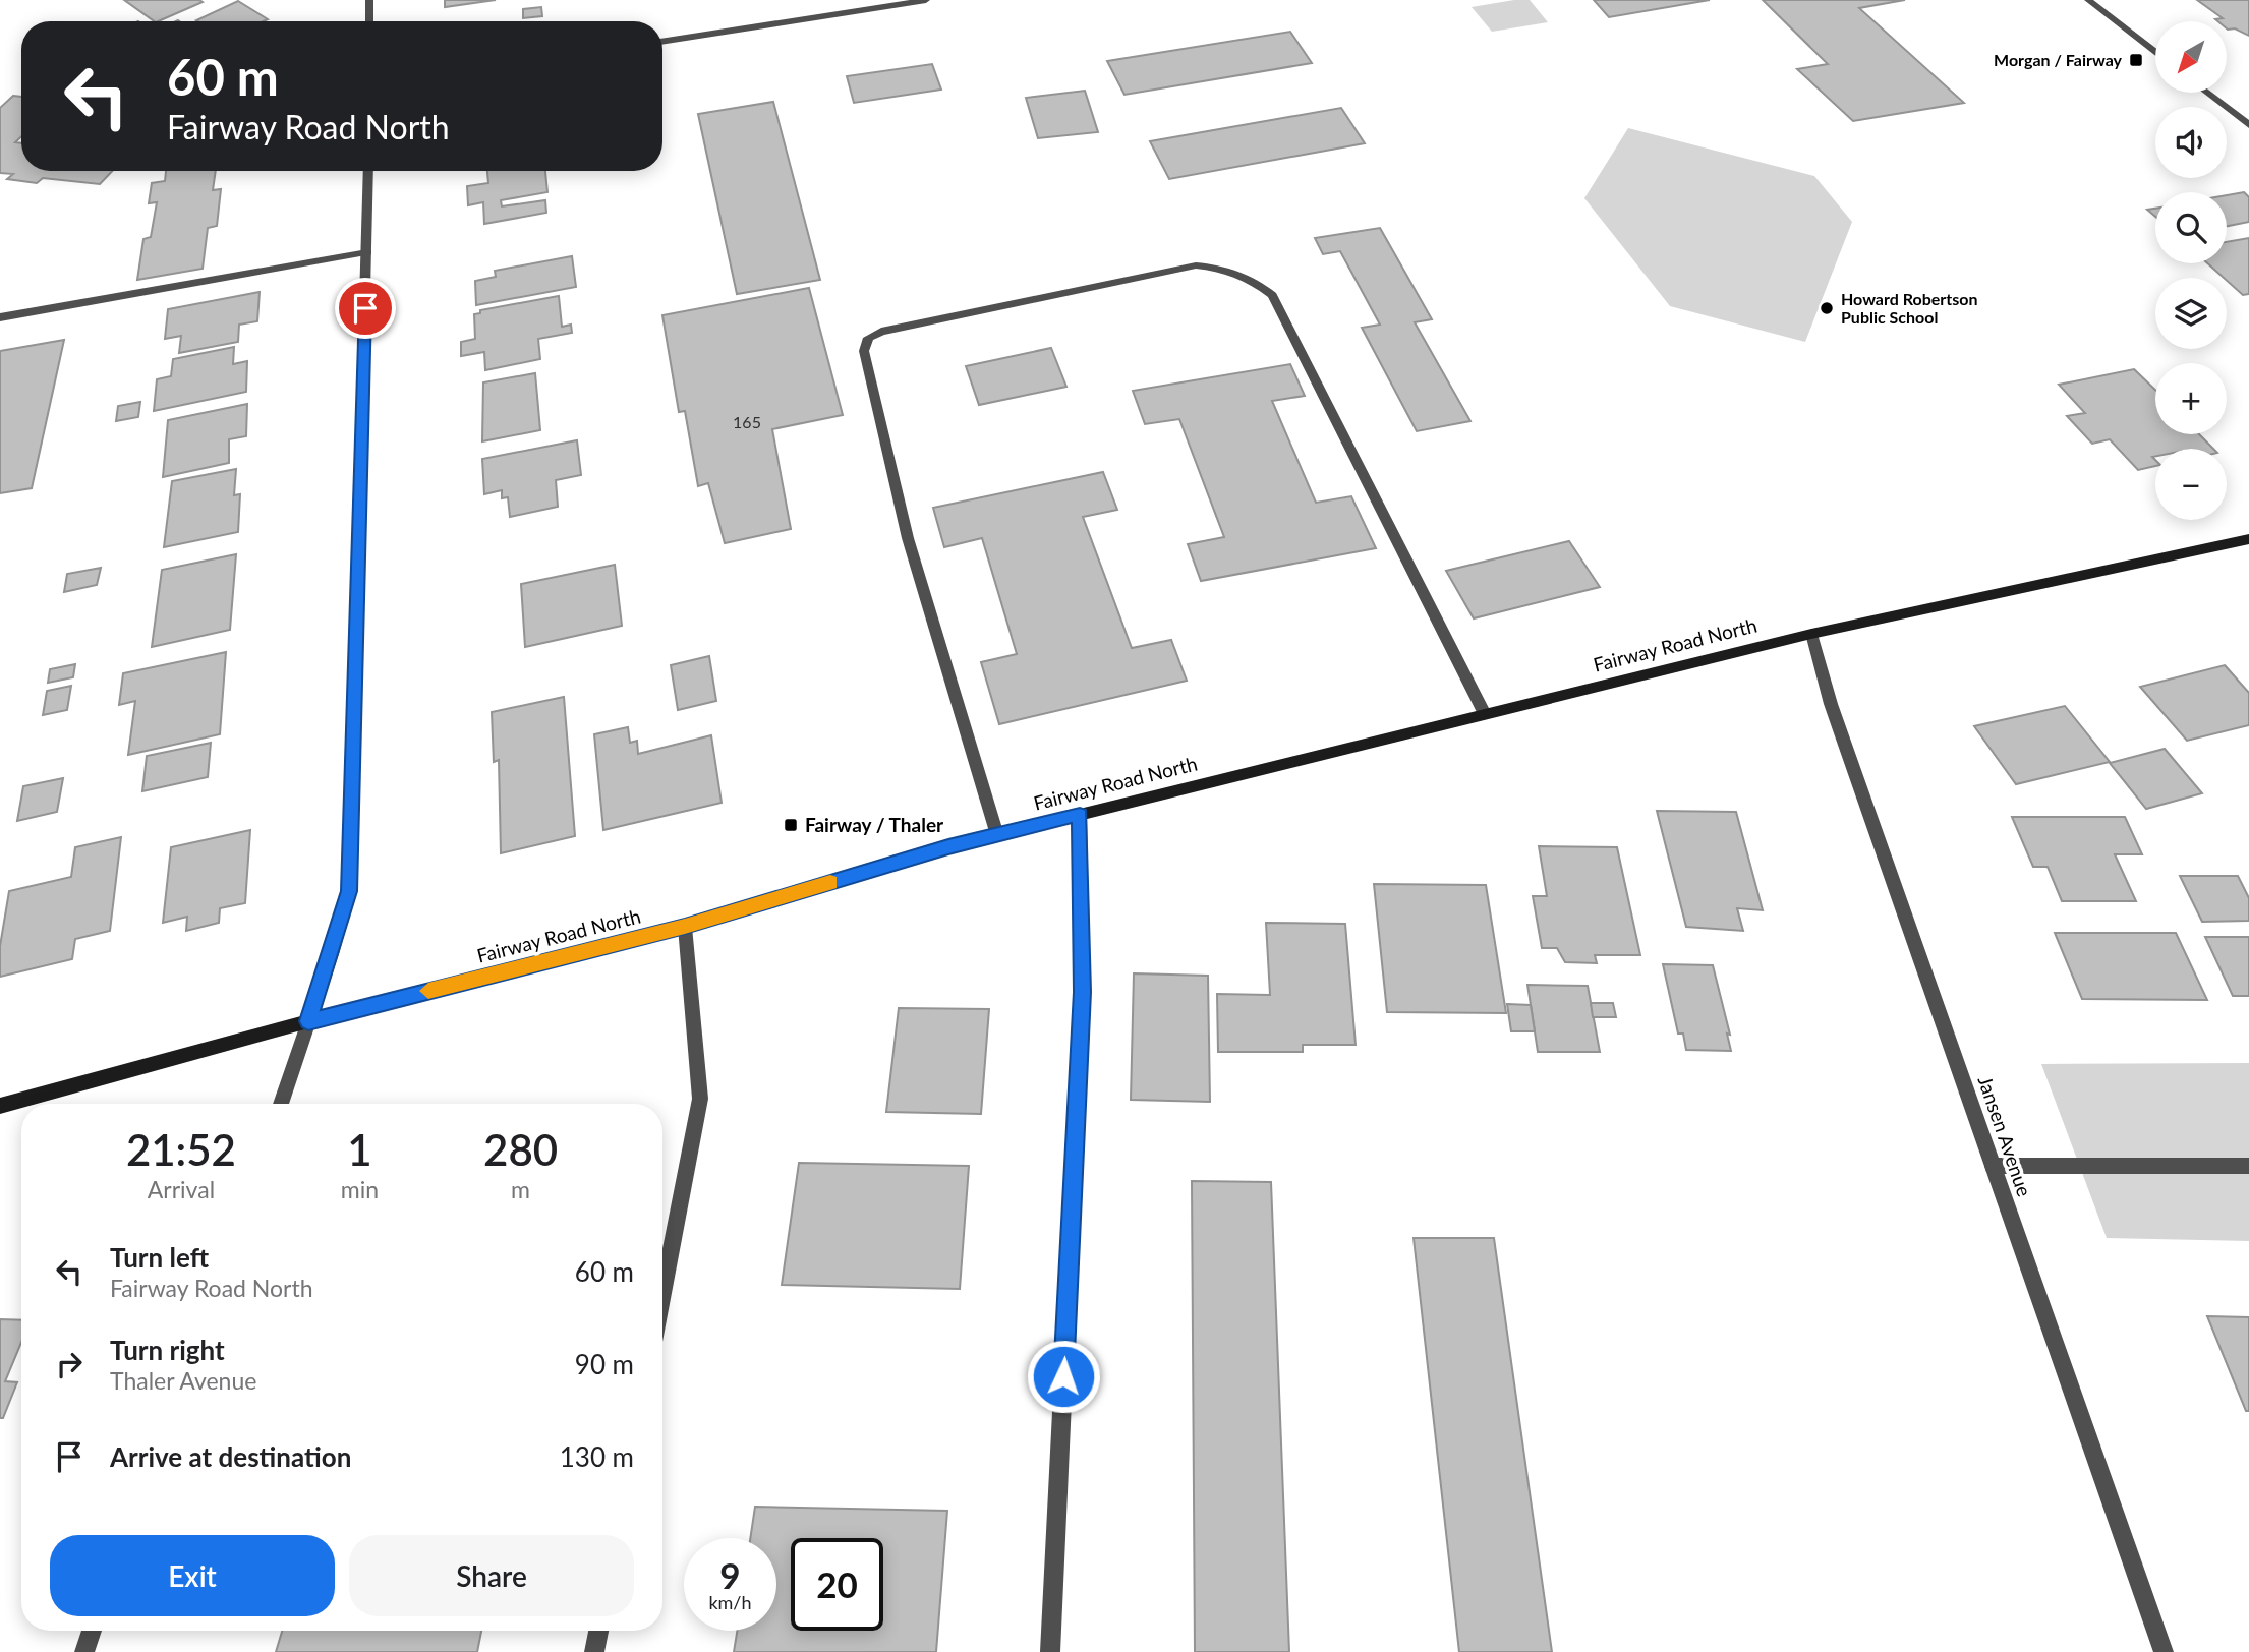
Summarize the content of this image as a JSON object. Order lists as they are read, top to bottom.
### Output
{
  "streets": {
    "main road": ["Fairway Road North"],
    "street": ["Jansen Avenue"]
  },
  "crossings": [
    ["Fairway Road North", "Jansen Avenue"]
  ],
  "places": {
    "transit": ["Morgan / Fairway", "Fairway / Thaler"],
    "other": ["Howard Robertson Public School"]
  },
  "house_numbers": ["165"],
  "north": "bottom left",
  "page": {
    "map_buttons": ["+", "−"],
    "turn": ["60 m", "Fairway Road North"],
    "eta": [
      "21:52",
      "Arrival",
      "1",
      "min",
      "280",
      "m"
    ],
    "list": [
      {
        "name": "Turn left",
        "note": "Fairway Road North",
        "value": "60 m"
      },
      {
        "name": "Turn right",
        "note": "Thaler Avenue",
        "value": "90 m"
      },
      {
        "name": "Arrive at destination",
        "value": "130 m"
      }
    ],
    "buttons": ["Exit", "Share"],
    "speed": "9 km/h",
    "limit": "20"
  }
}
